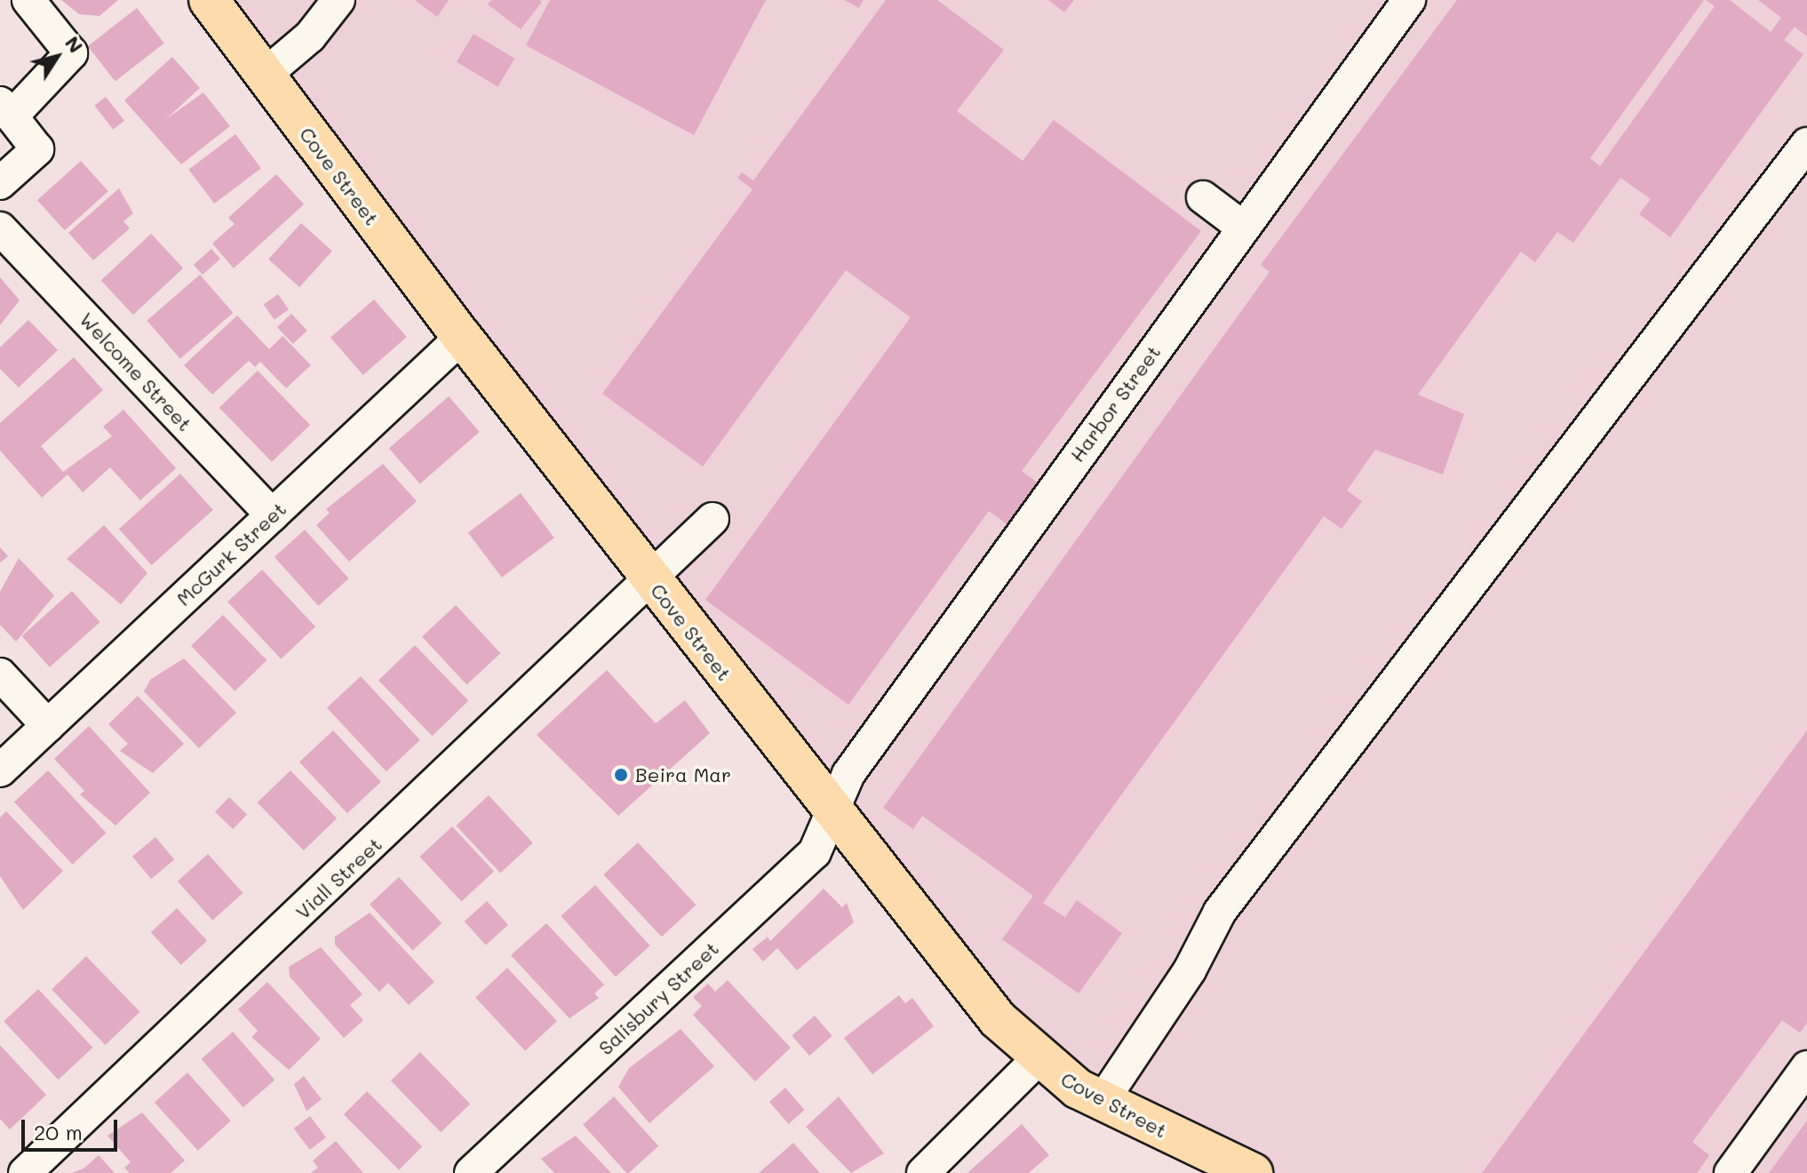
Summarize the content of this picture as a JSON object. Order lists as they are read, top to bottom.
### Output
{
  "streets": {
    "main road": ["Cove Street"],
    "street": [
      "Welcome Street",
      "Harbor Street",
      "McGurk Street",
      "Viall Street",
      "Salisbury Street"
    ]
  },
  "crossings": [
    ["Cove Street", "Harbor Street"],
    ["Cove Street", "McGurk Street"],
    ["Cove Street", "Viall Street"],
    ["Cove Street", "Salisbury Street"],
    ["Welcome Street", "McGurk Street"],
    ["Harbor Street", "Salisbury Street"]
  ],
  "places": ["Beira Mar"],
  "scale_bar": "20 m",
  "north": "top right"
}
